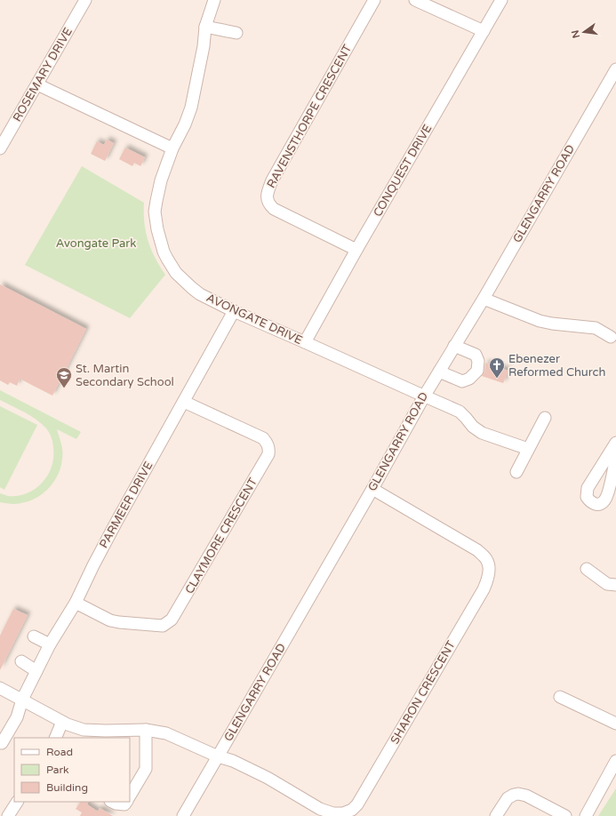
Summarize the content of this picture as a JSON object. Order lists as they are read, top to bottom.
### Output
{
  "streets": {
    "street": [
      "ROSEMARY DRIVE",
      "RAVENSTHORPE CRESCENT",
      "CONQUEST DRIVE",
      "GLENGARRY ROAD",
      "AVONGATE DRIVE",
      "PARMEER DRIVE",
      "CLAYMORE CRESCENT",
      "SHARON CRESCENT"
    ]
  },
  "crossings": [
    ["RAVENSTHORPE CRESCENT", "CONQUEST DRIVE"],
    ["CONQUEST DRIVE", "AVONGATE DRIVE"],
    ["GLENGARRY ROAD", "AVONGATE DRIVE"],
    ["GLENGARRY ROAD", "SHARON CRESCENT"],
    ["AVONGATE DRIVE", "PARMEER DRIVE"],
    ["PARMEER DRIVE", "CLAYMORE CRESCENT"],
    ["PARMEER DRIVE", "SHARON CRESCENT"]
  ],
  "parks": ["Avongate Park"],
  "places": {
    "church": ["Ebenezer Reformed Church"],
    "school or university": ["St. Martin Secondary School"]
  },
  "legend": ["Road", "Park", "Building"],
  "north": "left"
}
